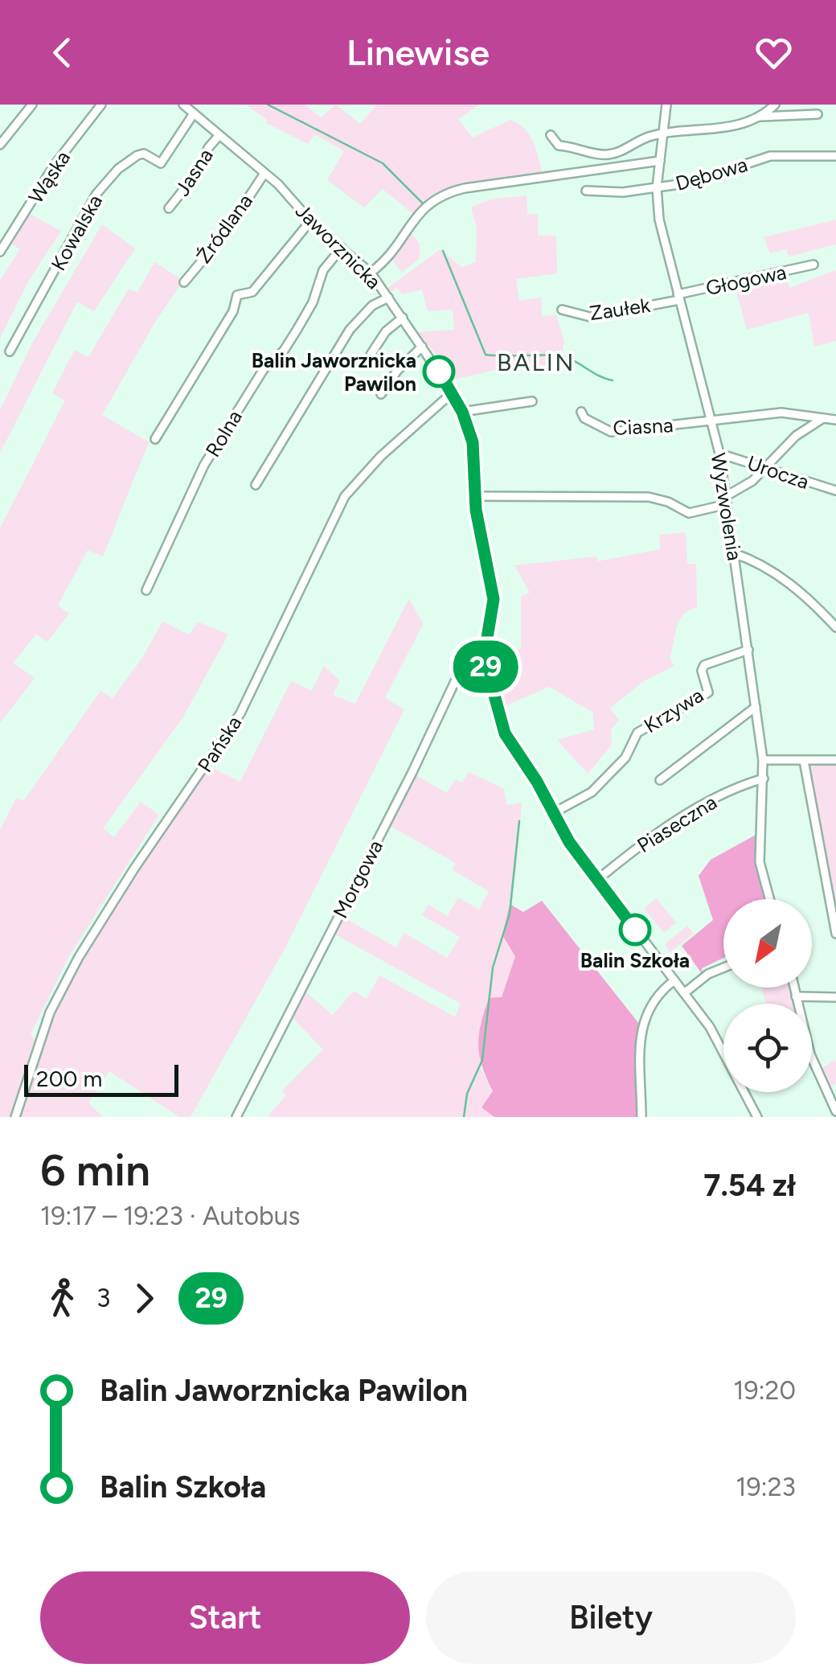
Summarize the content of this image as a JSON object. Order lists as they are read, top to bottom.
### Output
{
  "streets": {
    "street": [
      "Jasna",
      "Dębowa",
      "Wąska",
      "Źródlana",
      "Kowalska",
      "Jaworznicka",
      "Głogowa",
      "Zaułek",
      "Ciasna",
      "Rolna",
      "Urocza",
      "Wyzwolenia",
      "Krzywa",
      "Pańska",
      "Piaseczna",
      "Morgowa"
    ]
  },
  "crossings": [
    ["Jasna", "Jaworznicka"],
    ["Dębowa", "Wyzwolenia"],
    ["Źródlana", "Jaworznicka"],
    ["Kowalska", "Jaworznicka"],
    ["Jaworznicka", "Rolna"],
    ["Jaworznicka", "Krzywa"],
    ["Jaworznicka", "Pańska"],
    ["Jaworznicka", "Piaseczna"],
    ["Jaworznicka", "Morgowa"],
    ["Głogowa", "Zaułek"],
    ["Głogowa", "Wyzwolenia"],
    ["Zaułek", "Wyzwolenia"],
    ["Ciasna", "Wyzwolenia"],
    ["Urocza", "Wyzwolenia"],
    ["Wyzwolenia", "Krzywa"],
    ["Wyzwolenia", "Piaseczna"]
  ],
  "districts": ["BALIN"],
  "places": ["Balin Jaworznicka Pawilon", "Balin Szkoła"],
  "lines": ["bus line 29"],
  "scale_bar": "200 m",
  "north": "bottom left",
  "page": {
    "header": "Linewise",
    "on_map": "29",
    "scale": "200 m",
    "heading": ["6 min", "19:17 – 19:23 · Autobus", "7.54 zł"],
    "legs": ["3", "29"],
    "list": [
      {
        "name": "Balin Jaworznicka Pawilon",
        "value": "19:20"
      },
      {
        "name": "Balin Szkoła",
        "value": "19:23"
      }
    ],
    "buttons": ["Start", "Bilety"]
  }
}
